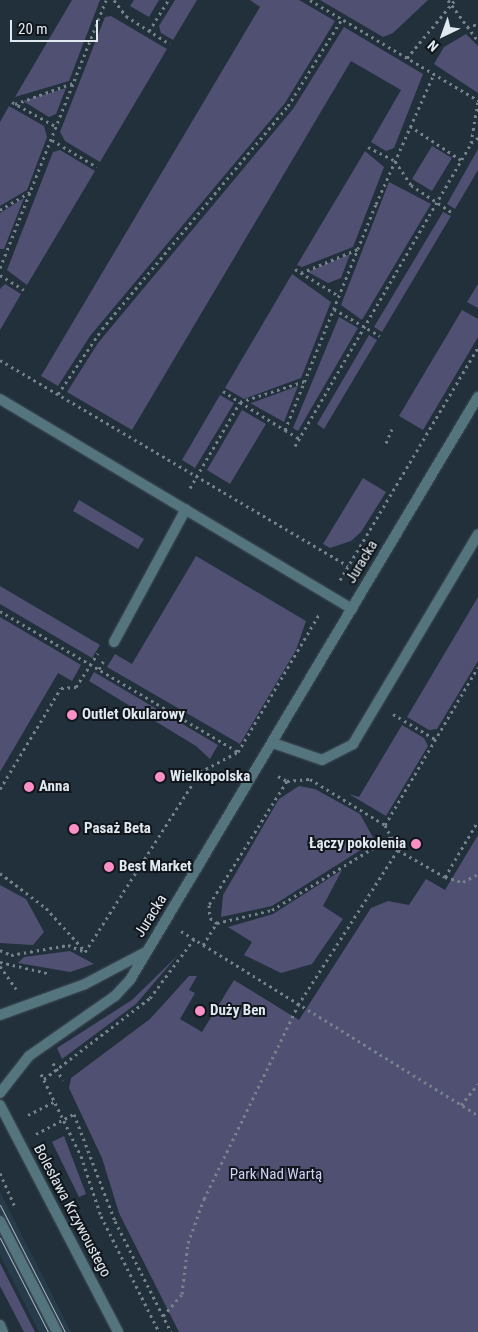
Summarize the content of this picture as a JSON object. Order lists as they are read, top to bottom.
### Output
{
  "streets": {
    "street": ["Juracka", "Bolesława Krzywoustego"]
  },
  "parks": ["Park Nad Wartą"],
  "places": [
    "Outlet Okularowy",
    "Wielkopolska",
    "Anna",
    "Pasaż Beta",
    "Łączy pokolenia",
    "Best Market",
    "Duży Ben"
  ],
  "scale_bar": "20 m",
  "north": "bottom left"
}
